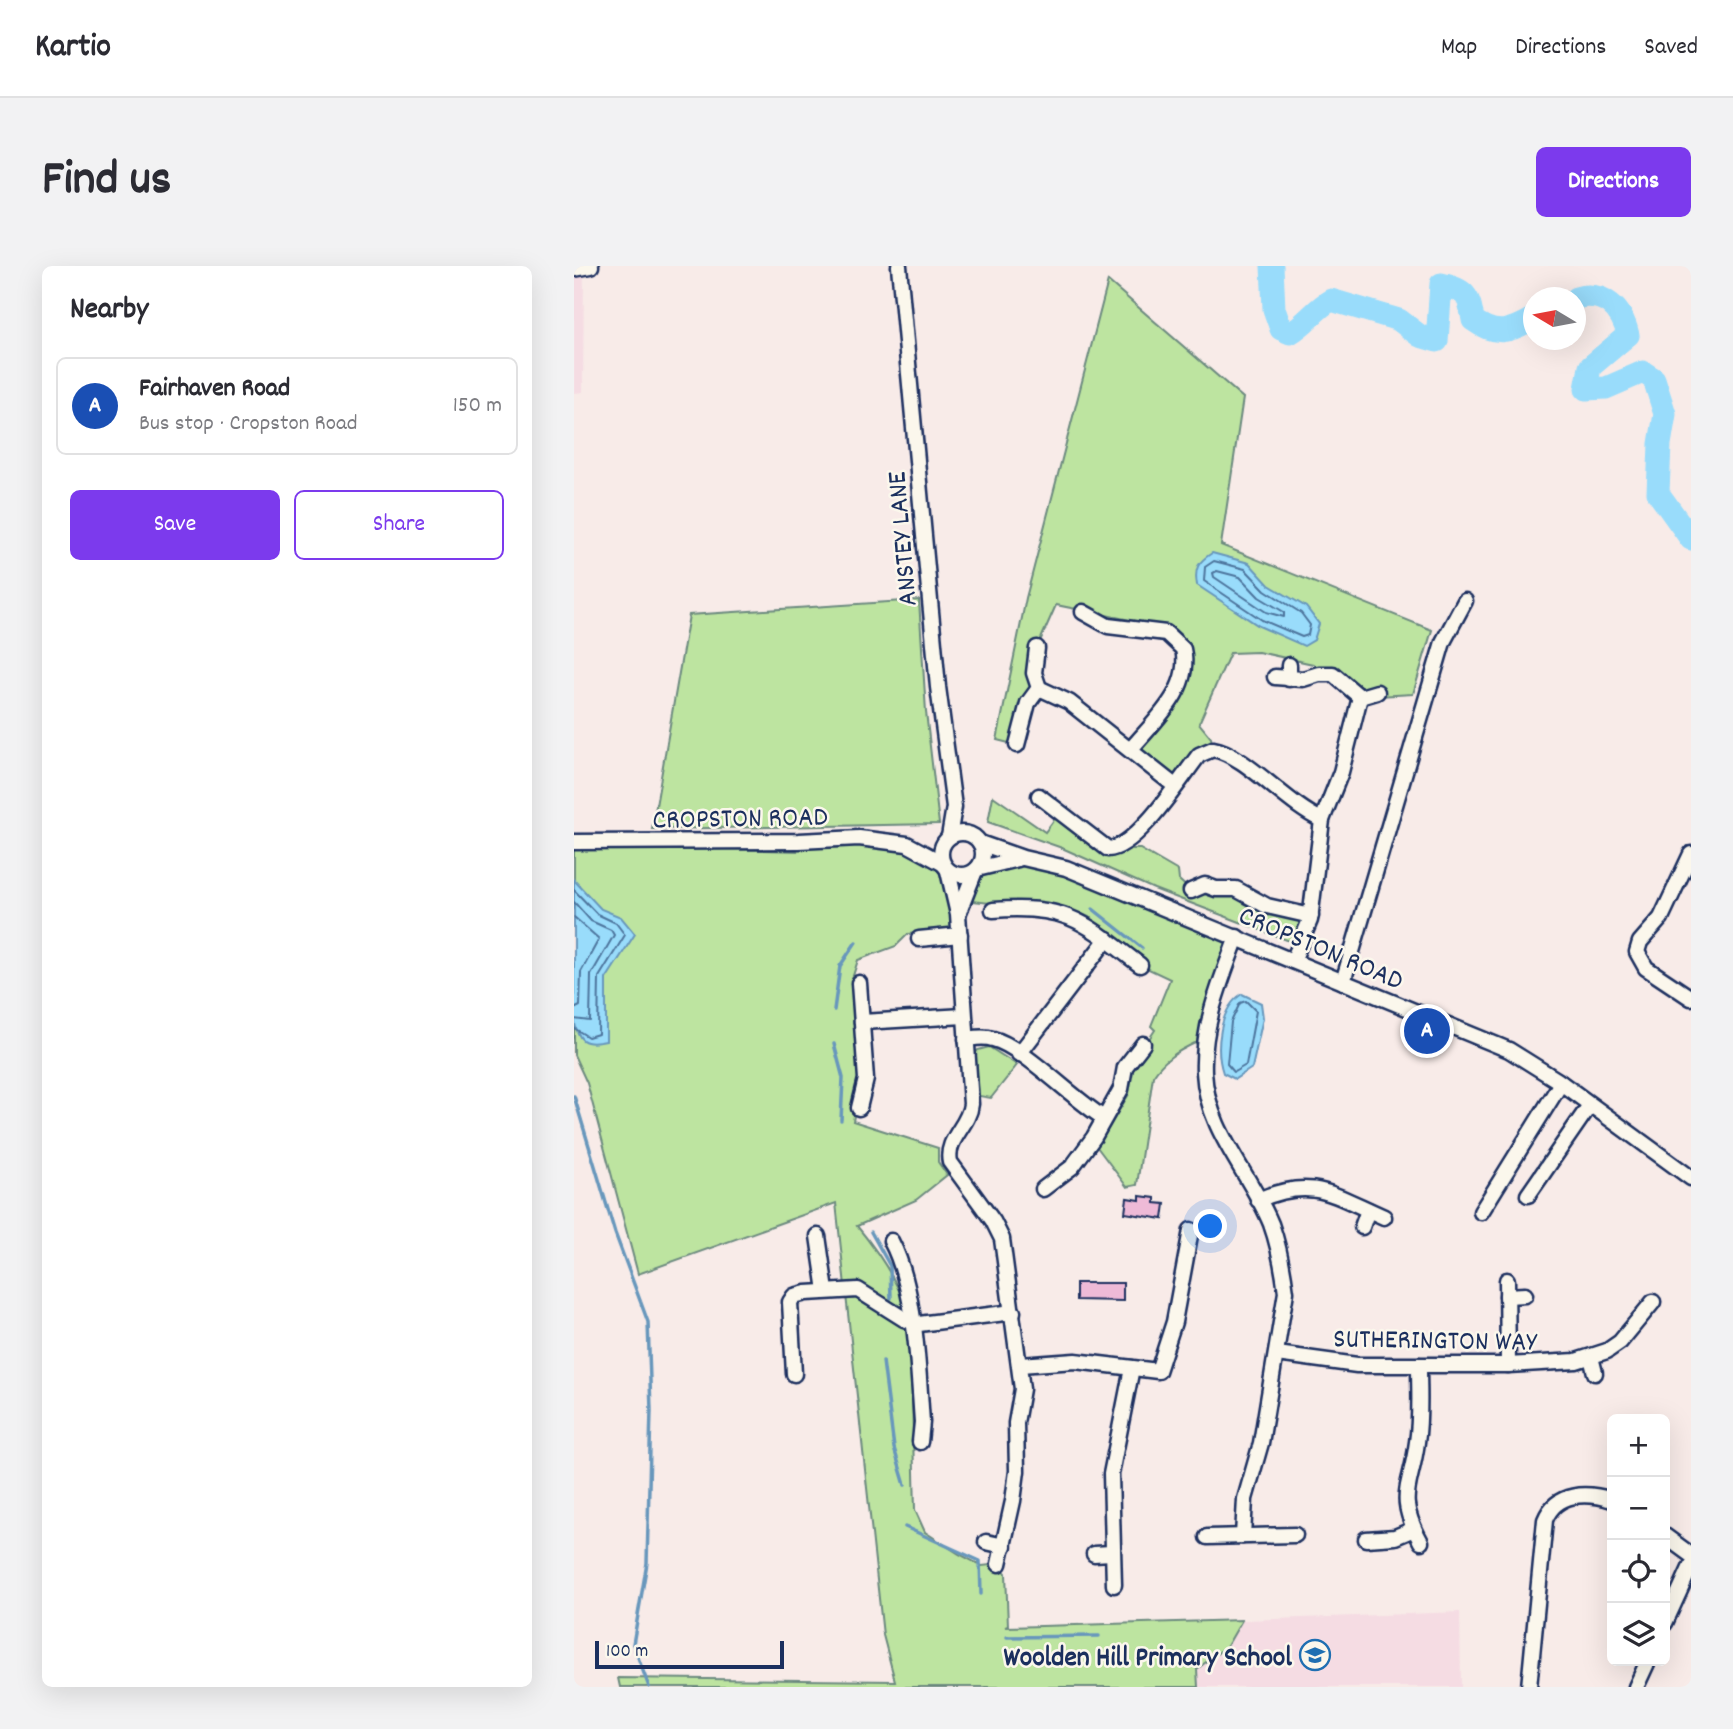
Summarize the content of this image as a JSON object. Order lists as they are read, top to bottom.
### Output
{
  "streets": {
    "street": ["ANSTEY LANE", "CROPSTON ROAD", "SUTHERINGTON WAY"]
  },
  "crossings": [
    ["ANSTEY LANE", "CROPSTON ROAD"]
  ],
  "places": {
    "school or university": ["Woolden Hill Primary School"]
  },
  "scale_bar": "100 m",
  "north": "left",
  "page": {
    "header": "Kartio",
    "nav": ["Map", "Directions", "Saved"],
    "title": "Find us",
    "buttons": [
      "Directions",
      ["Save", "Share"]
    ],
    "heading": "Nearby",
    "list": [
      {
        "mark": "A",
        "name": "Fairhaven Road",
        "note": "Bus stop · Cropston Road",
        "value": "150 m"
      }
    ],
    "pins": "A",
    "map_buttons": ["+", "−"],
    "scale": "100 m"
  }
}
